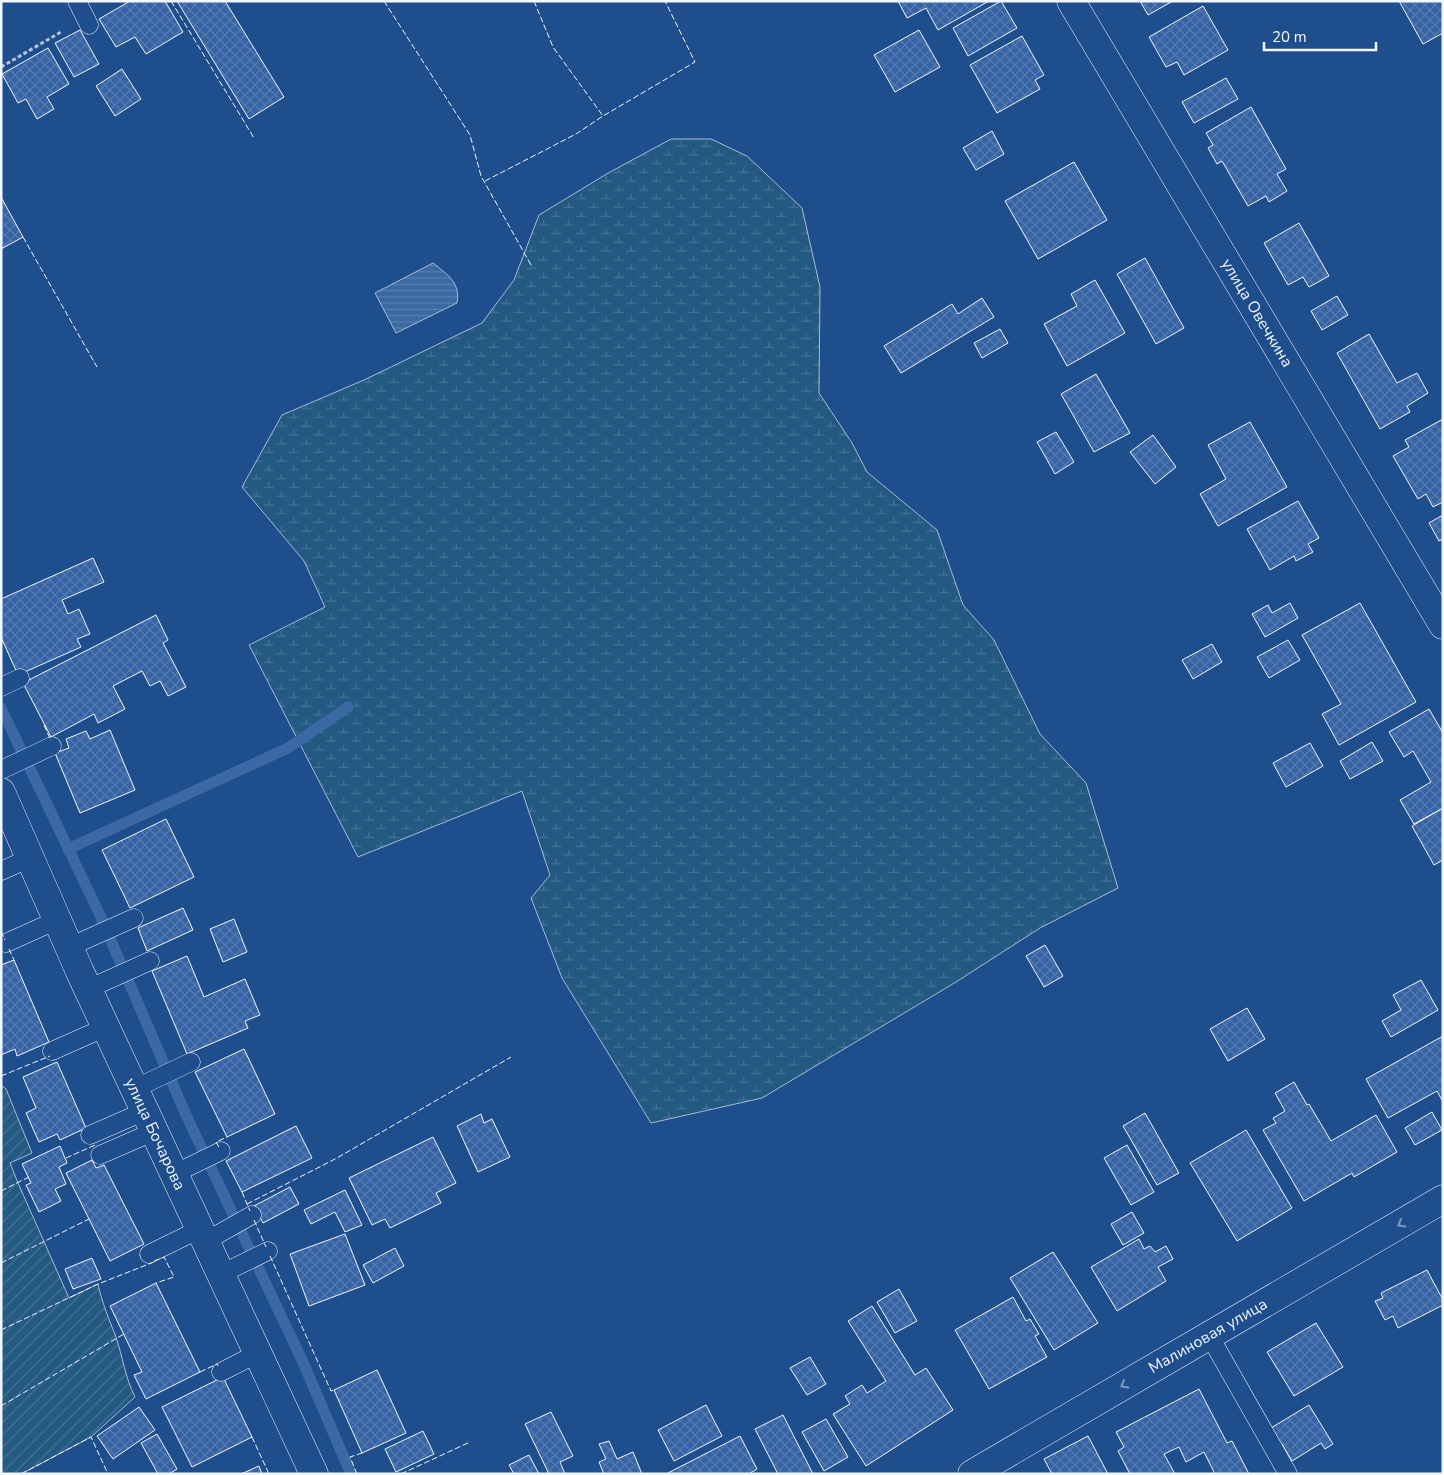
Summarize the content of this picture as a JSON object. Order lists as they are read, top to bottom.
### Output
{
  "streets": {
    "street": ["улица Овечкина", "улица Бочарова", "Малиновая улица"]
  },
  "one_way": ["Малиновая улица"],
  "scale_bar": "20 m"
}
